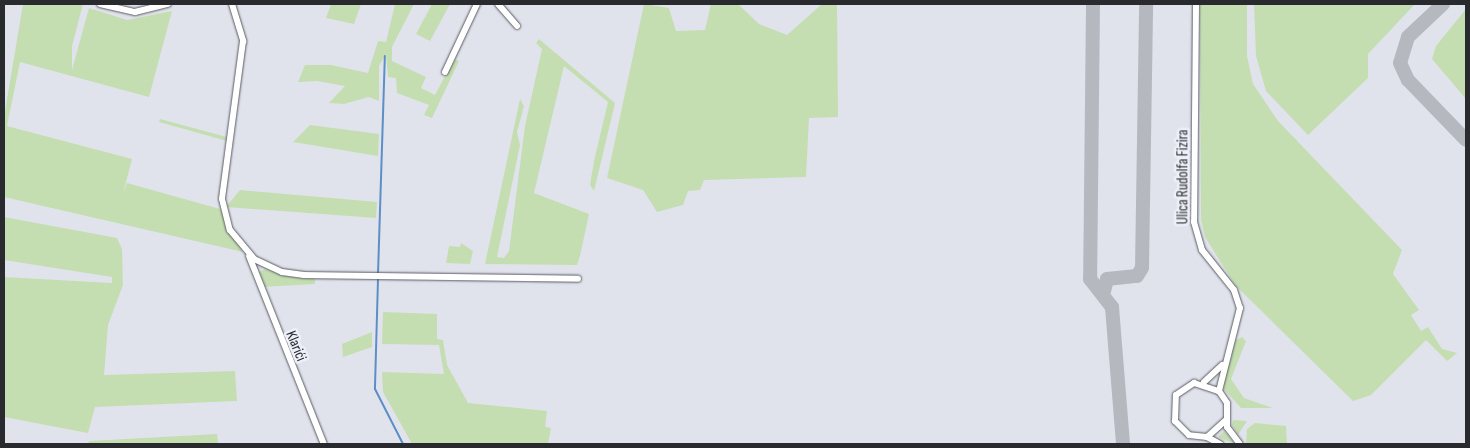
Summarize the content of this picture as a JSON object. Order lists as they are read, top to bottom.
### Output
{
  "streets": {
    "street": ["Ulica Rudolfa Fizira", "Klarići"]
  }
}
